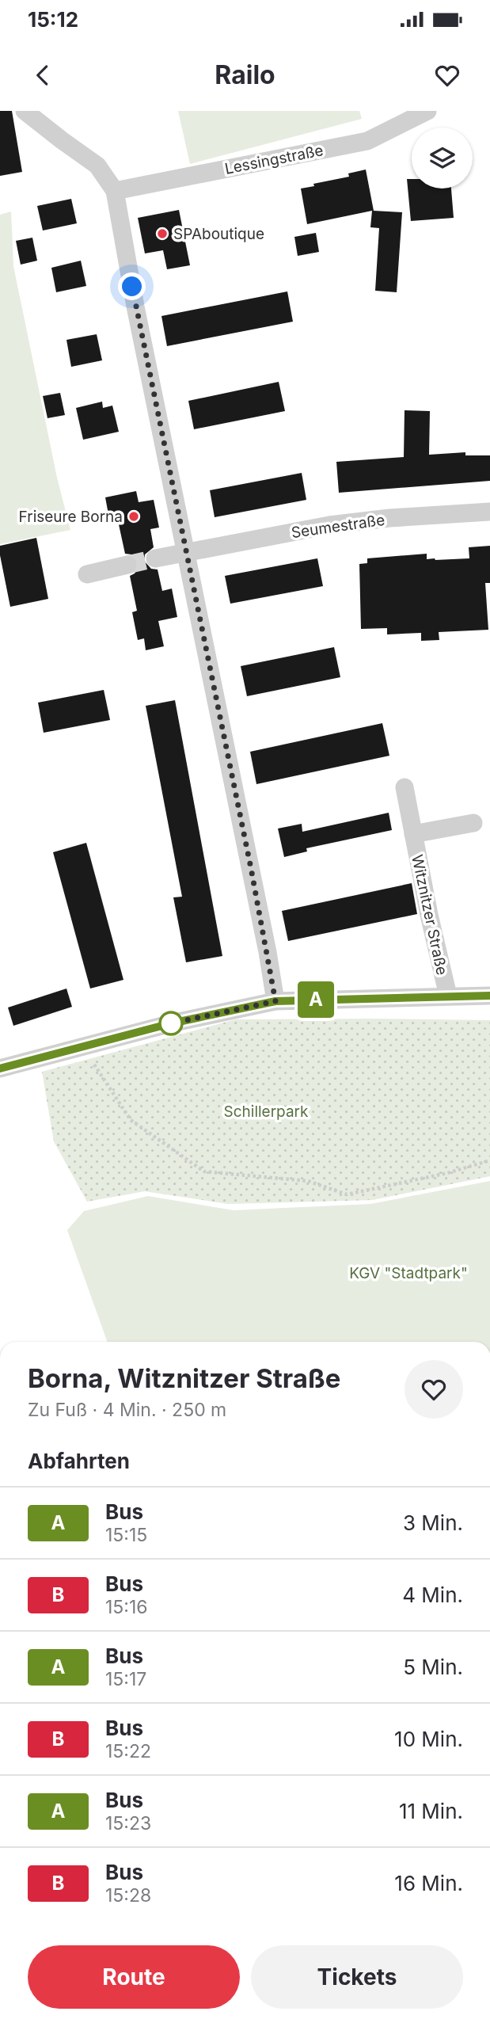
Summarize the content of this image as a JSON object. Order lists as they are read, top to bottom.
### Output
{
  "streets": {
    "street": ["Lessingstraße", "Seumestraße", "Witznitzer Straße"]
  },
  "parks": ["Schillerpark", "KGV \"Stadtpark\""],
  "places": ["SPAboutique", "Friseure Borna"],
  "lines": ["bus line A"],
  "page": {
    "status": "15:12",
    "header": "Railo",
    "on_map": "A",
    "heading": [
      ["Borna, Witznitzer Straße", "Zu Fuß · 4 Min. · 250 m"],
      "Abfahrten"
    ],
    "list": [
      {
        "mark": "A",
        "name": "Bus",
        "note": "15:15",
        "value": "3 Min."
      },
      {
        "mark": "B",
        "name": "Bus",
        "note": "15:16",
        "value": "4 Min."
      },
      {
        "mark": "A",
        "name": "Bus",
        "note": "15:17",
        "value": "5 Min."
      },
      {
        "mark": "B",
        "name": "Bus",
        "note": "15:22",
        "value": "10 Min."
      },
      {
        "mark": "A",
        "name": "Bus",
        "note": "15:23",
        "value": "11 Min."
      },
      {
        "mark": "B",
        "name": "Bus",
        "note": "15:28",
        "value": "16 Min."
      }
    ],
    "buttons": ["Route", "Tickets"]
  }
}
